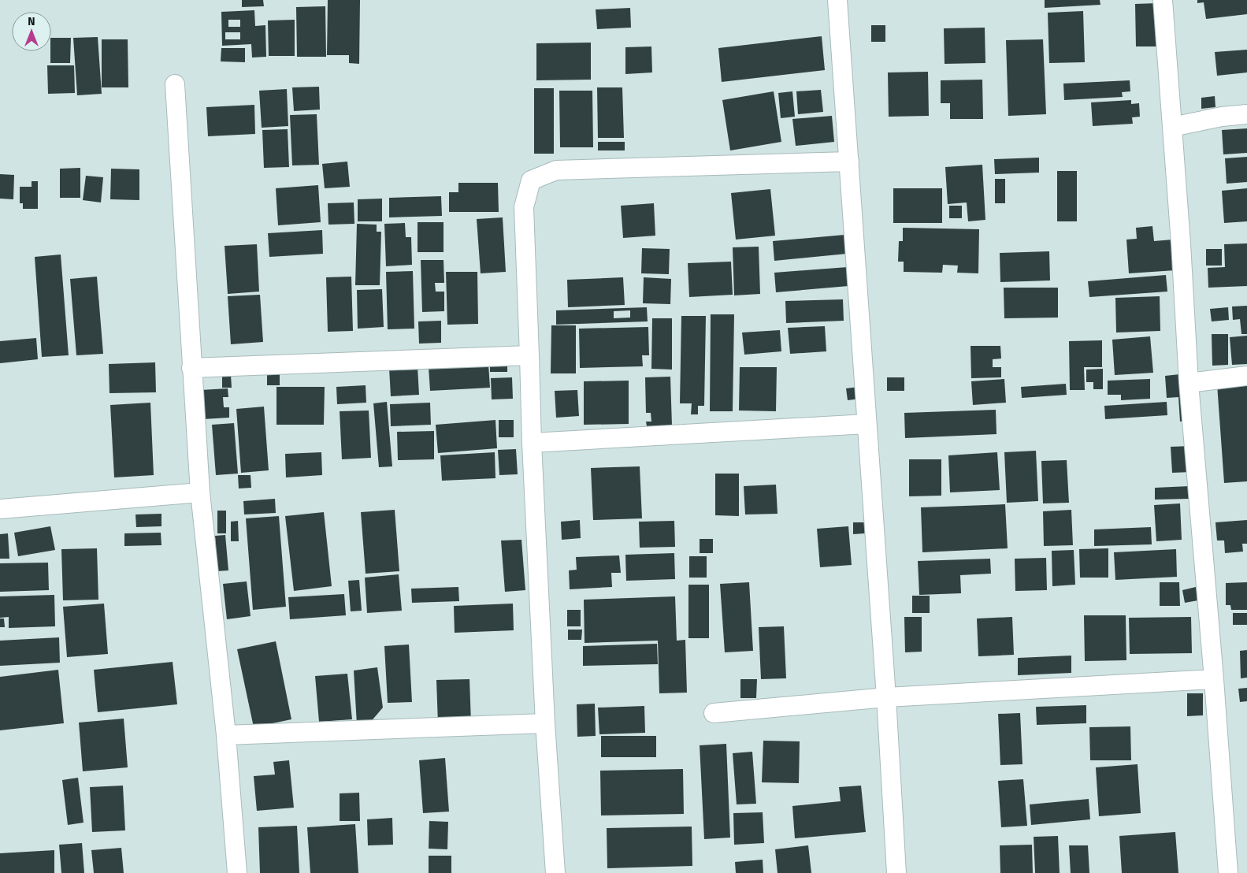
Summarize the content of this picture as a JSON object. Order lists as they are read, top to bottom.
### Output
{
  "north": "top"
}
